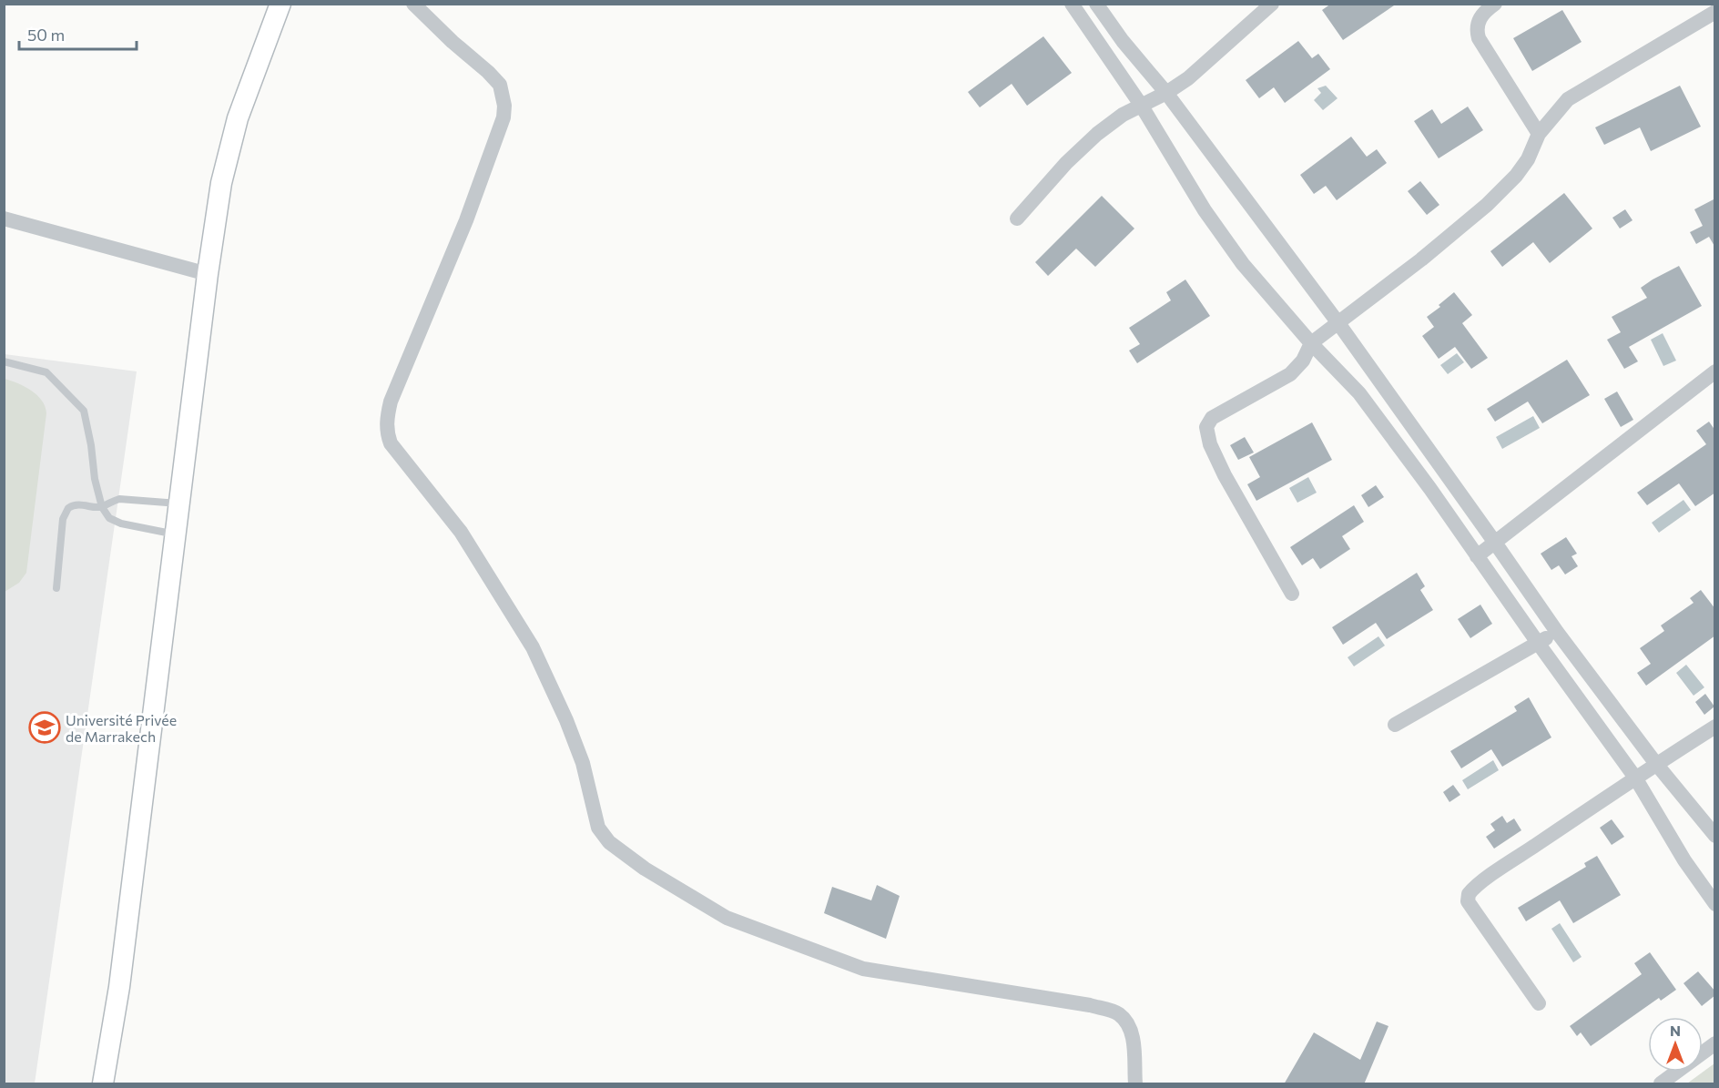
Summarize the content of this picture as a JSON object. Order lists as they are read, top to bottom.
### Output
{
  "places": {
    "school or university": ["Université Privée de Marrakech"]
  },
  "scale_bar": "50 m",
  "north": "top"
}
